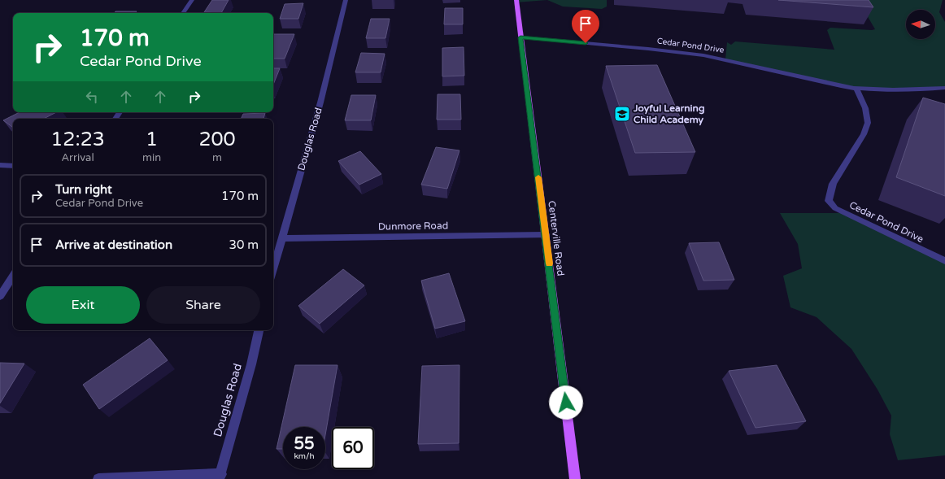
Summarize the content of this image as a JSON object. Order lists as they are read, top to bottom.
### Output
{
  "streets": {
    "main road": ["Centerville Road"],
    "street": ["Cedar Pond Drive", "Douglas Road", "Dunmore Road"]
  },
  "crossings": [
    ["Cedar Pond Drive", "Centerville Road"],
    ["Douglas Road", "Dunmore Road"],
    ["Dunmore Road", "Centerville Road"]
  ],
  "places": {
    "school or university": ["Joyful Learning Child Academy"]
  },
  "north": "left",
  "page": {
    "turn": ["170 m", "Cedar Pond Drive"],
    "eta": [
      "12:23",
      "Arrival",
      "1",
      "min",
      "200",
      "m"
    ],
    "list": [
      {
        "name": "Turn right",
        "note": "Cedar Pond Drive",
        "value": "170 m"
      },
      {
        "name": "Arrive at destination",
        "value": "30 m"
      }
    ],
    "buttons": ["Exit", "Share"],
    "speed": "55 km/h",
    "limit": "60"
  }
}
